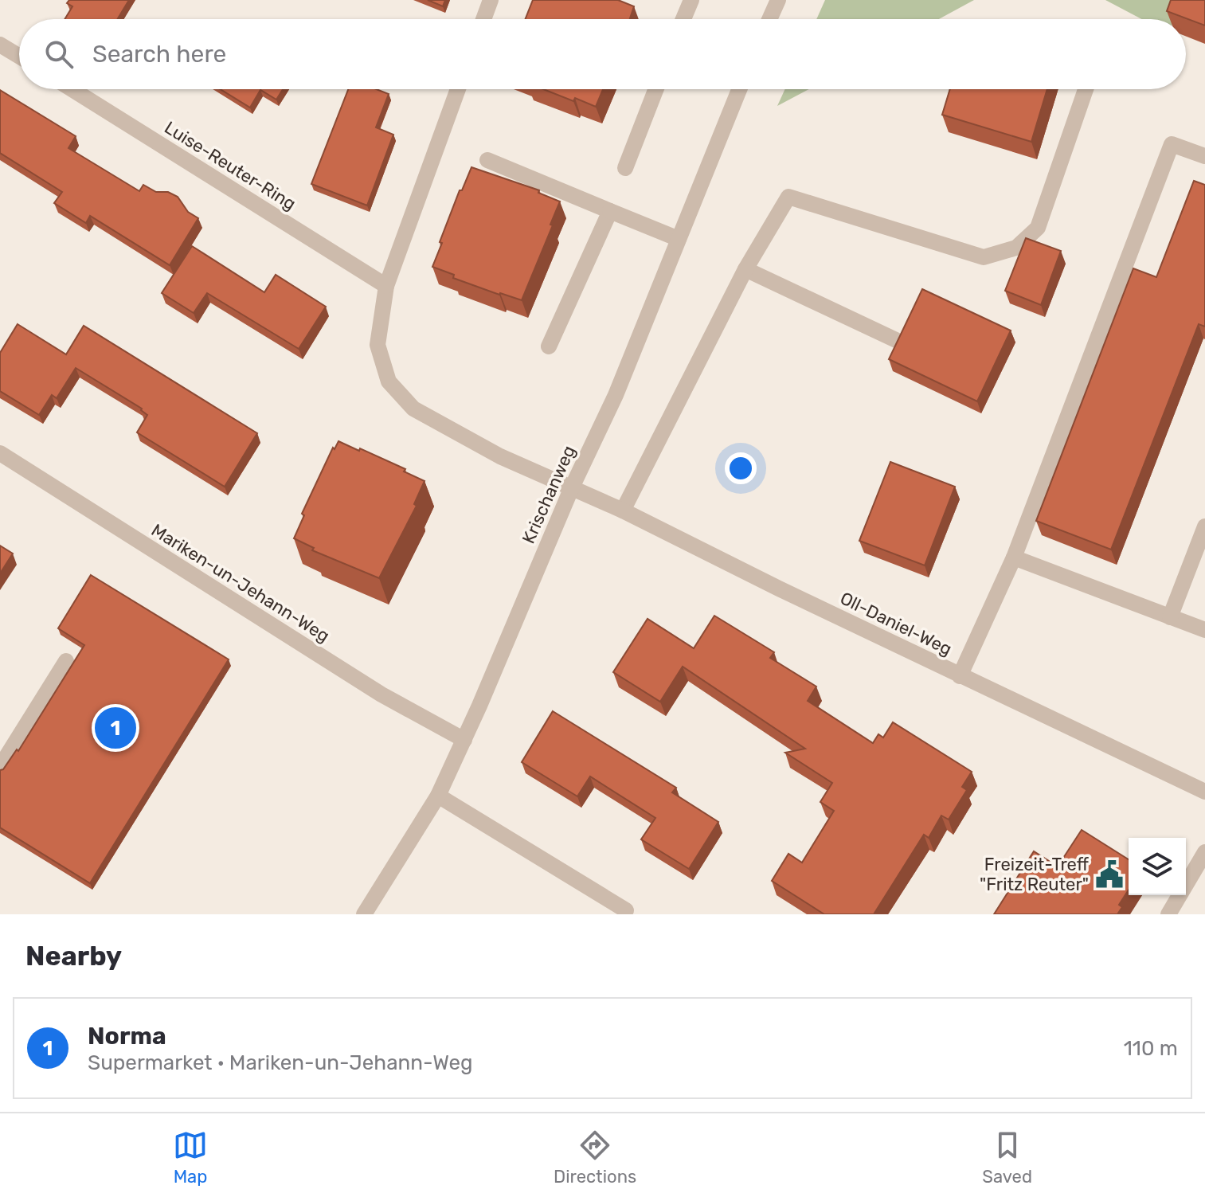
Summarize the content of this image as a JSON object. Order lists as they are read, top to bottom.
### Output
{
  "streets": {
    "street": [
      "Luise-Reuter-Ring",
      "Krischanweg",
      "Mariken-un-Jehann-Weg",
      "Oll-Daniel-Weg"
    ]
  },
  "crossings": [
    ["Krischanweg", "Mariken-un-Jehann-Weg"],
    ["Krischanweg", "Oll-Daniel-Weg"]
  ],
  "places": {
    "public building": ["Freizeit-Treff \"Fritz Reuter\""]
  },
  "page": {
    "search": "Search here",
    "pins": "1",
    "heading": "Nearby",
    "list": [
      {
        "mark": "1",
        "name": "Norma",
        "note": "Supermarket · Mariken-un-Jehann-Weg",
        "value": "110 m"
      }
    ],
    "nav": ["Map", "Directions", "Saved"]
  }
}
